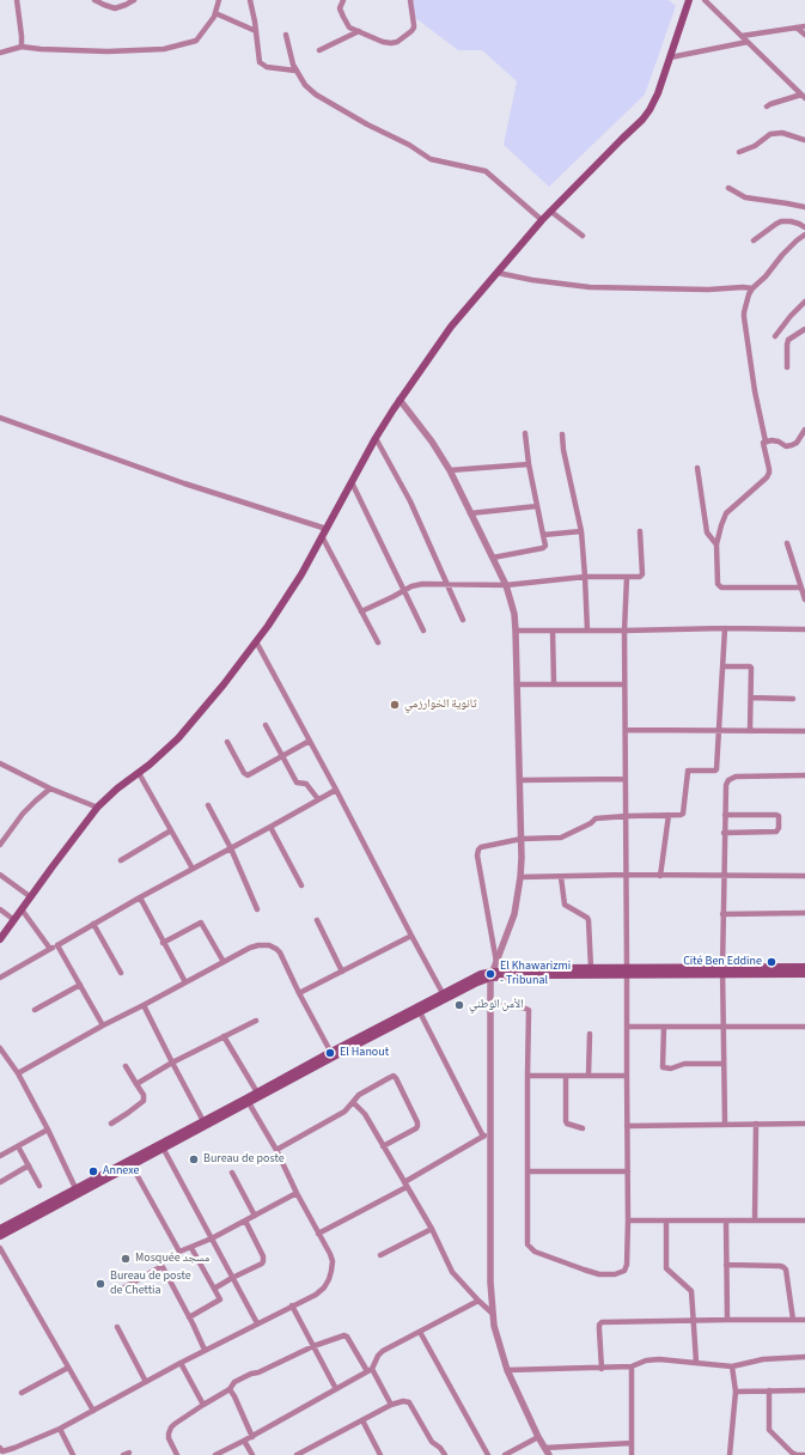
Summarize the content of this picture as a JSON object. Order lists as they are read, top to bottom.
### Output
{
  "places": [
    "ثانوية الخوارزمي",
    "Cité Ben Eddine",
    "El Khawarizmi - Tribunal",
    "الأمن الوطني",
    "El Hanout",
    "Bureau de poste",
    "Annexe",
    "Mosquée مسجد",
    "Bureau de poste de Chettia"
  ]
}
